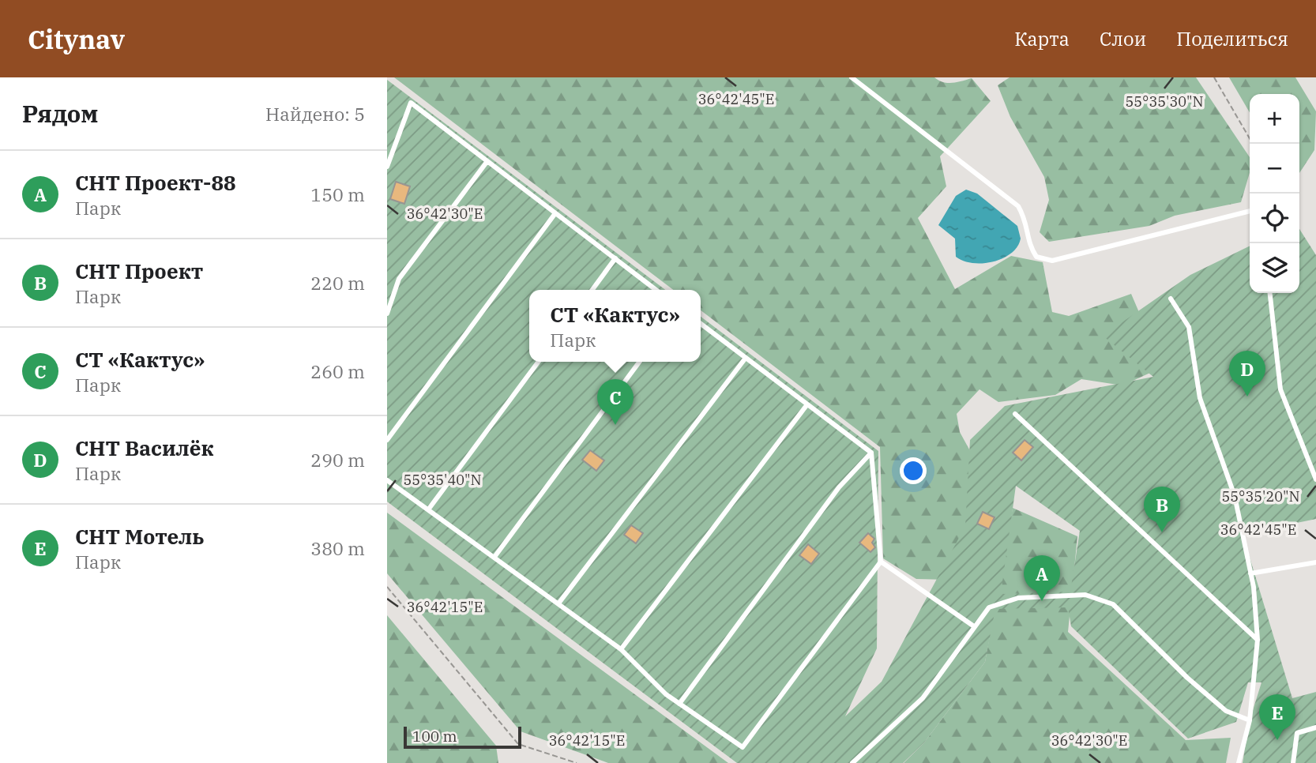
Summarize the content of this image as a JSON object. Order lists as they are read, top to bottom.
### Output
{
  "scale_bar": "100 m",
  "page": {
    "header": "Citynav",
    "nav": ["Карта", "Слои", "Поделиться"],
    "heading": ["Рядом", "Найдено: 5"],
    "map_buttons": ["+", "−"],
    "list": [
      {
        "mark": "A",
        "name": "СНТ Проект-88",
        "note": "Парк",
        "value": "150 m"
      },
      {
        "mark": "B",
        "name": "СНТ Проект",
        "note": "Парк",
        "value": "220 m"
      },
      {
        "mark": "C",
        "name": "СТ «Кактус»",
        "note": "Парк",
        "value": "260 m"
      },
      {
        "mark": "D",
        "name": "СНТ Василёк",
        "note": "Парк",
        "value": "290 m"
      },
      {
        "mark": "E",
        "name": "СНТ Мотель",
        "note": "Парк",
        "value": "380 m"
      }
    ],
    "popup": ["СТ «Кактус»", "Парк"],
    "pins": [
      "D",
      "C",
      "B",
      "A",
      "E"
    ],
    "scale": "100 m"
  },
  "coordinates": [
    "36°42'45\"E",
    "55°35'30\"N",
    "36°42'30\"E",
    "55°35'40\"N",
    "55°35'20\"N",
    "36°42'15\"E"
  ]
}
